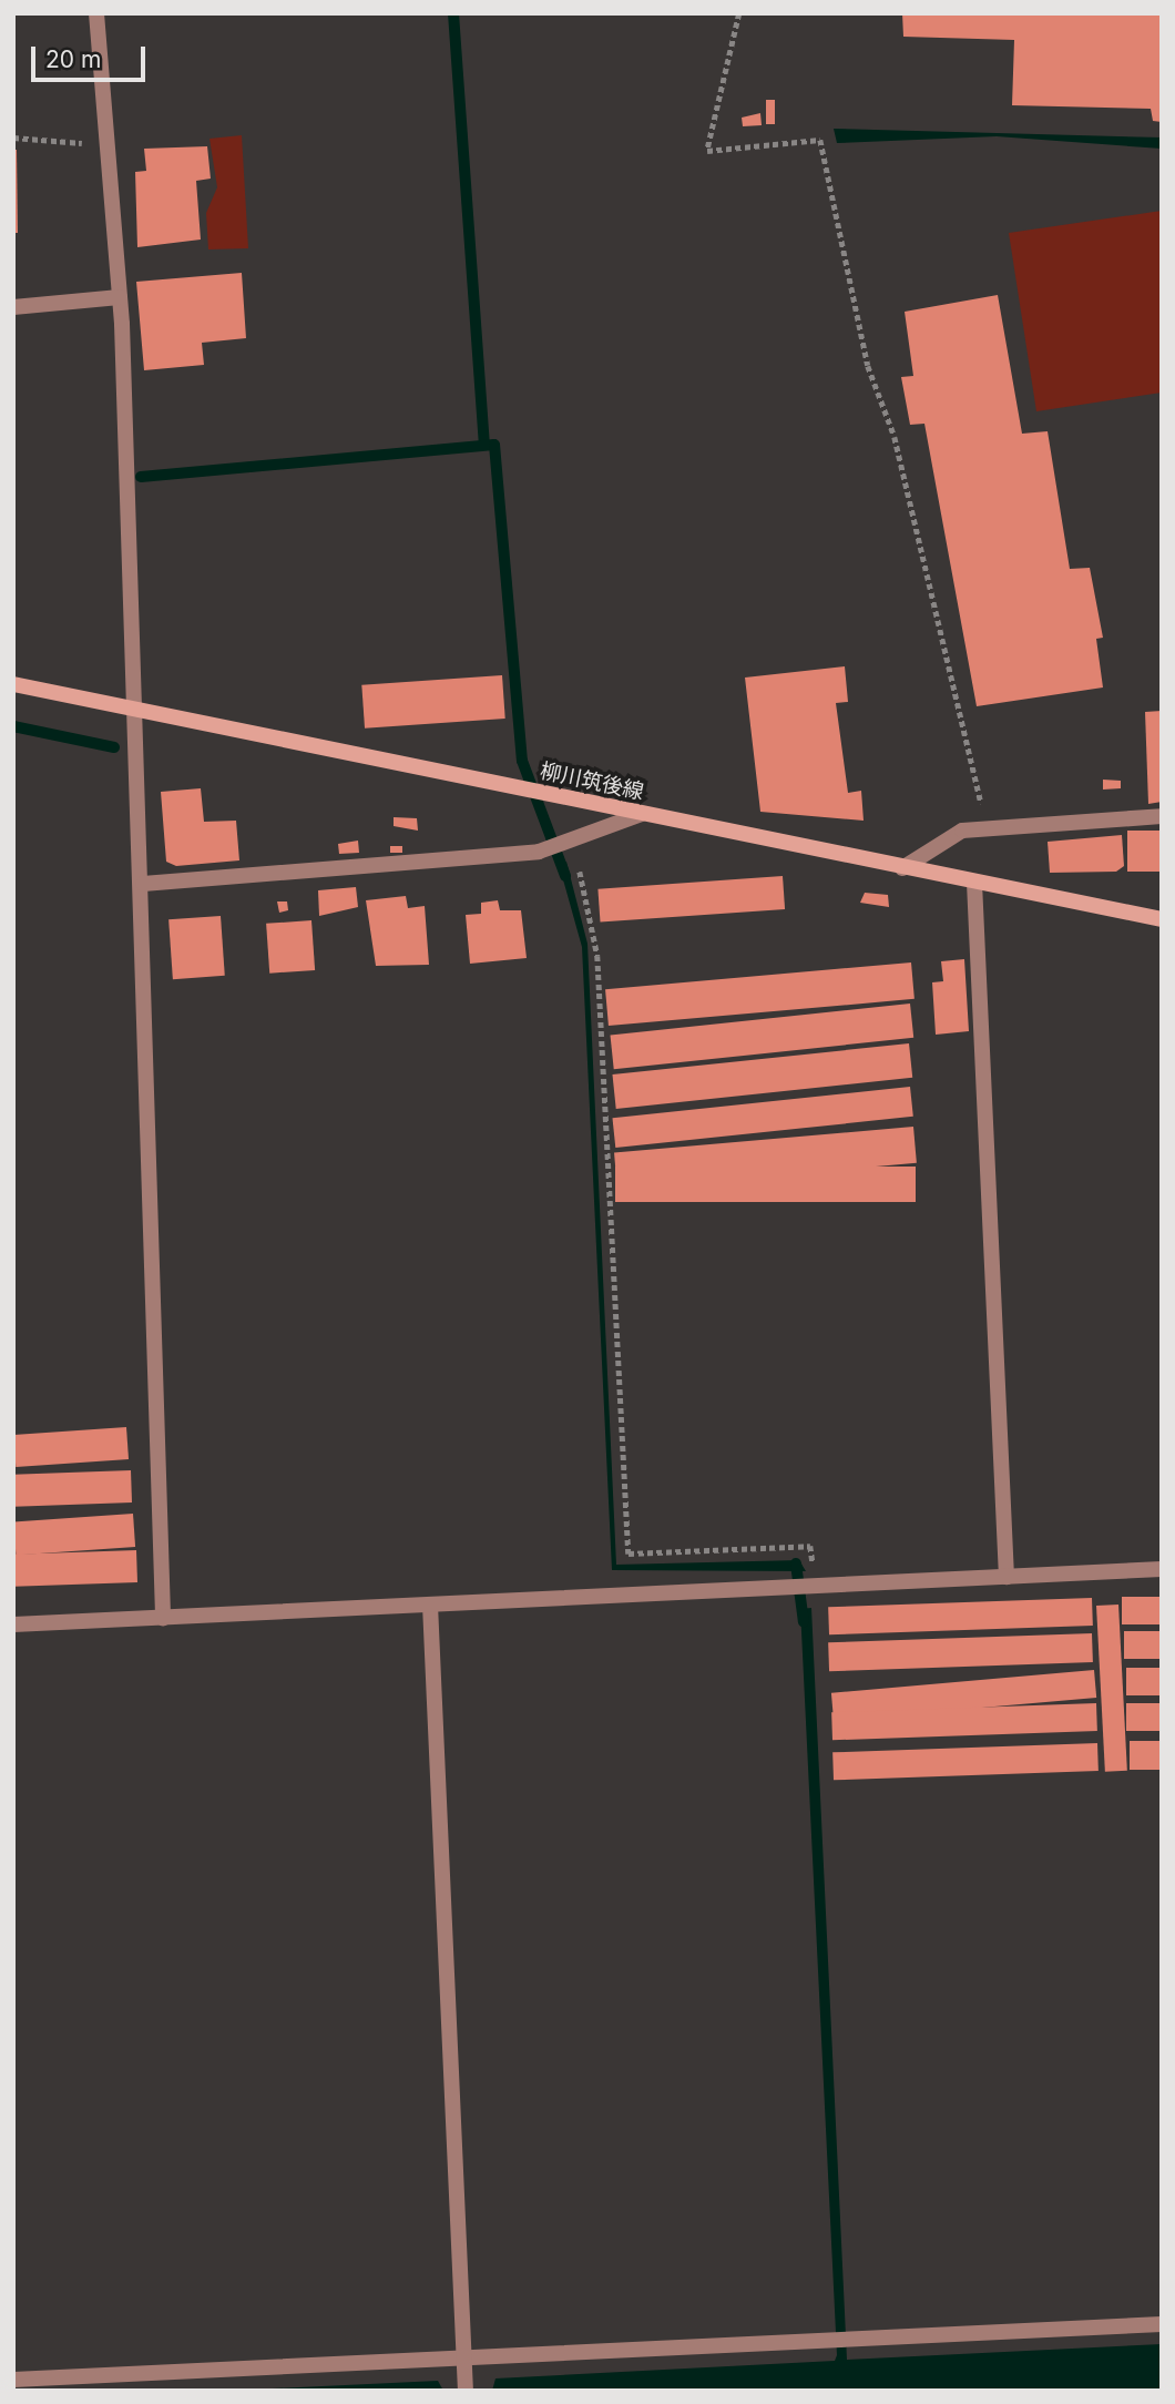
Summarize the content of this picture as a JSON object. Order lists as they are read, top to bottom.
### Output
{
  "streets": {
    "main road": ["柳川筑後線"]
  },
  "scale_bar": "20 m"
}
